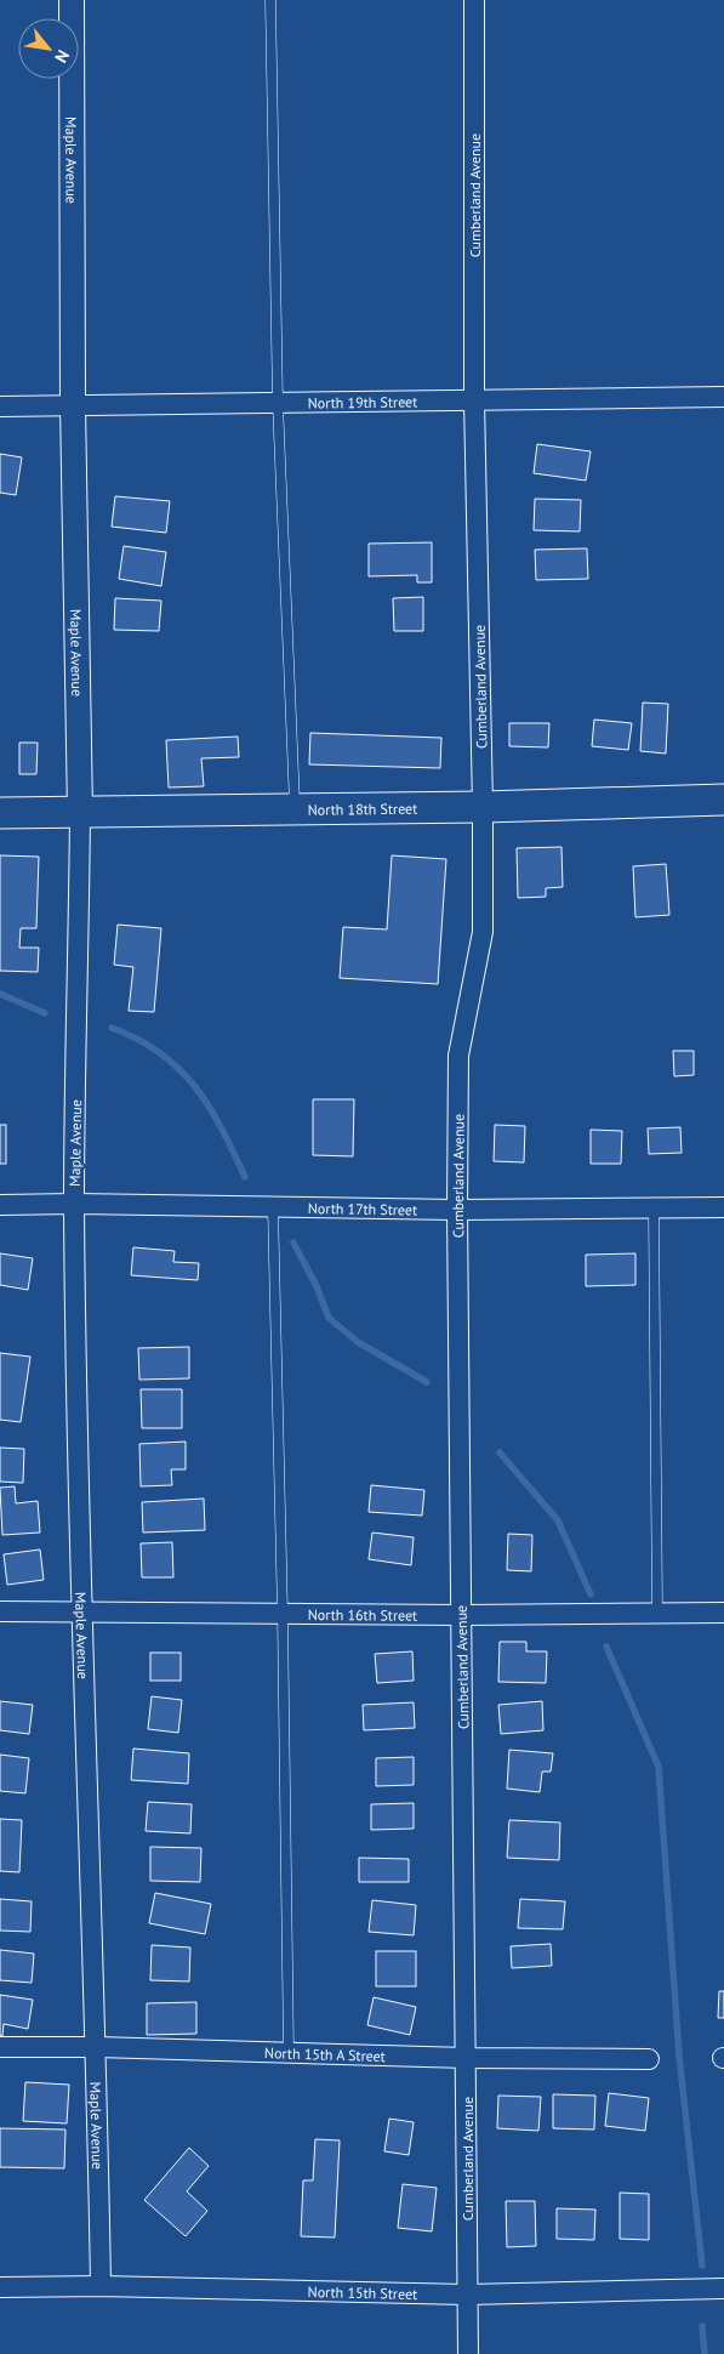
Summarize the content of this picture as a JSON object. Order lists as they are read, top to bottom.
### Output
{
  "streets": {
    "main road": ["North 18th Street"],
    "street": [
      "Maple Avenue",
      "Cumberland Avenue",
      "North 19th Street",
      "North 17th Street",
      "North 16th Street",
      "North 15th A Street",
      "North 15th Street"
    ]
  },
  "crossings": [
    ["Maple Avenue", "North 19th Street"],
    ["Maple Avenue", "North 18th Street"],
    ["Maple Avenue", "North 17th Street"],
    ["Maple Avenue", "North 16th Street"],
    ["Maple Avenue", "North 15th A Street"],
    ["Maple Avenue", "North 15th Street"],
    ["Cumberland Avenue", "North 19th Street"],
    ["Cumberland Avenue", "North 18th Street"],
    ["Cumberland Avenue", "North 17th Street"],
    ["Cumberland Avenue", "North 16th Street"],
    ["Cumberland Avenue", "North 15th A Street"],
    ["Cumberland Avenue", "North 15th Street"]
  ],
  "north": "bottom right"
}
